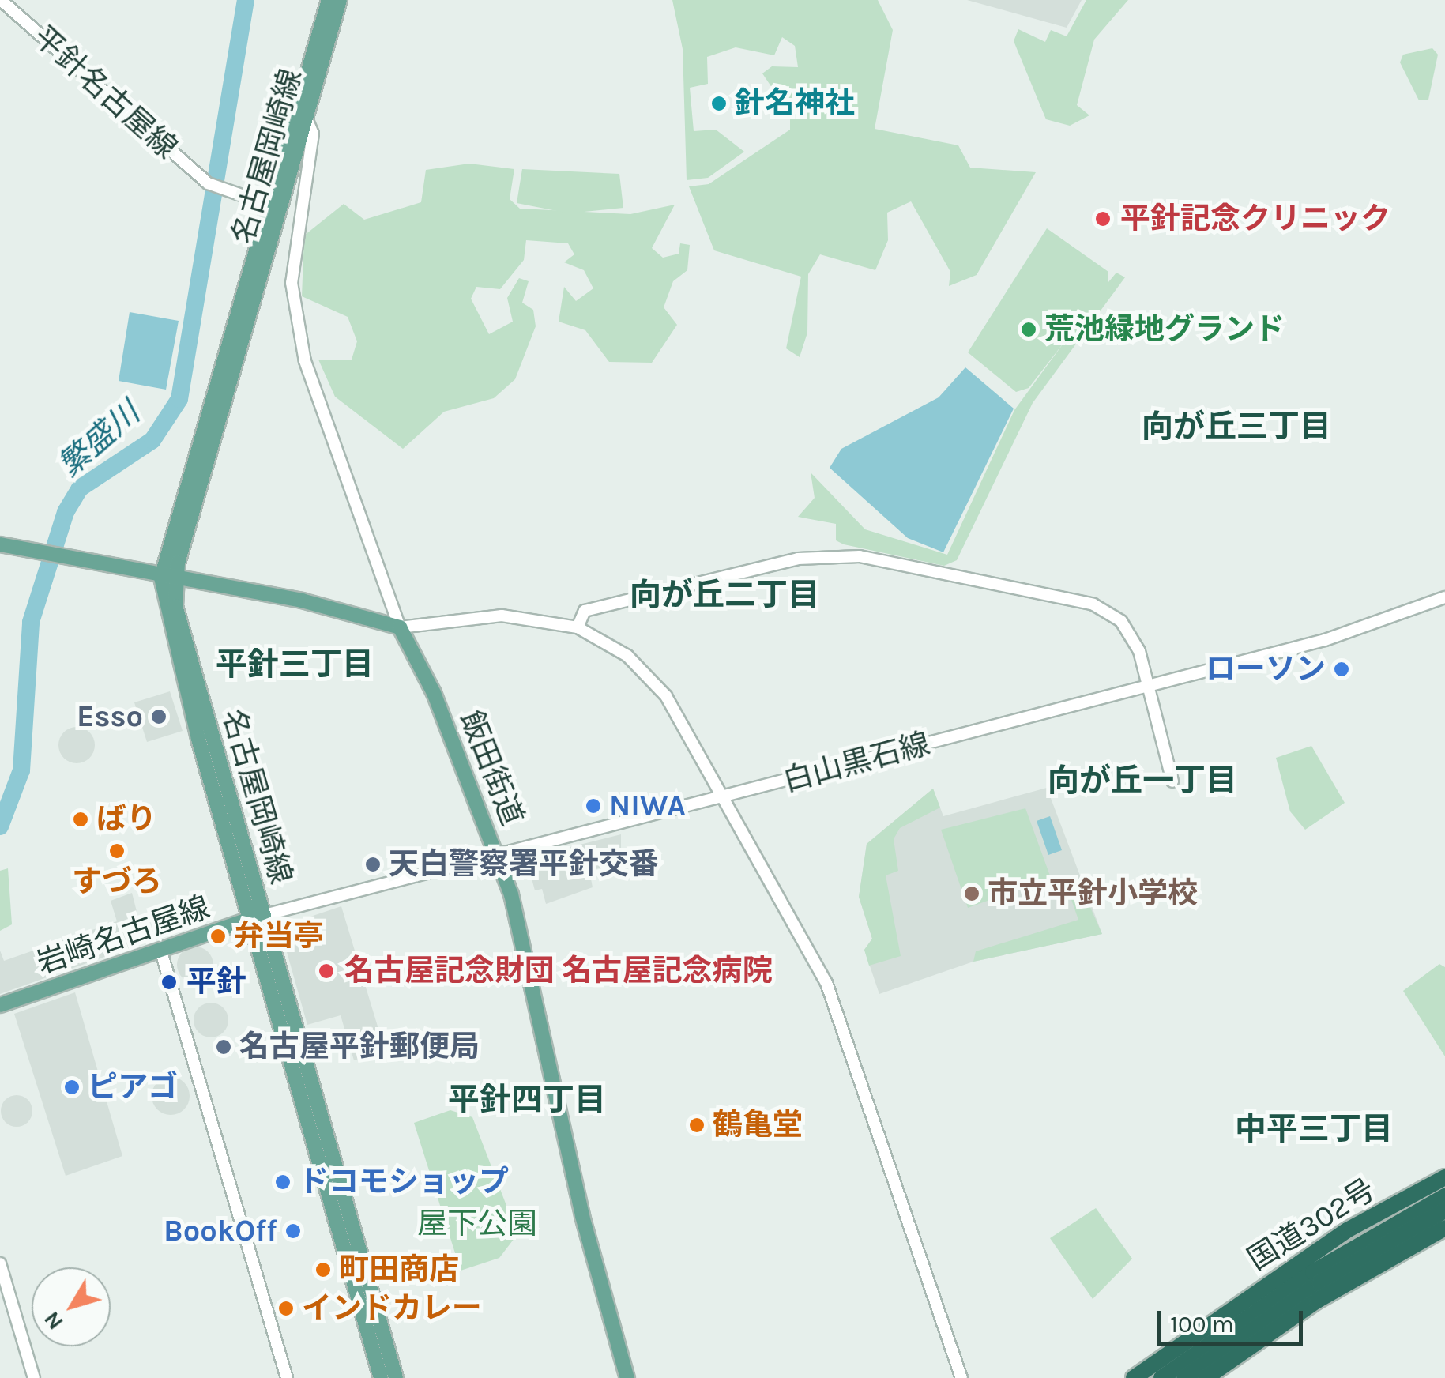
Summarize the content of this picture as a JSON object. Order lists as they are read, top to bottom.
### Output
{
  "streets": {
    "highway": ["国道302号"],
    "main road": ["名古屋岡崎線", "飯田街道", "岩崎名古屋線"],
    "street": ["平針名古屋線", "白山黒石線"]
  },
  "crossings": [
    ["平針名古屋線", "名古屋岡崎線"],
    ["名古屋岡崎線", "白山黒石線"],
    ["名古屋岡崎線", "岩崎名古屋線"],
    ["白山黒石線", "飯田街道"],
    ["白山黒石線", "岩崎名古屋線"]
  ],
  "districts": [
    "向が丘三丁目",
    "向が丘二丁目",
    "平針三丁目",
    "向が丘一丁目",
    "平針四丁目",
    "中平三丁目"
  ],
  "water": ["繁盛川"],
  "parks": ["屋下公園"],
  "places": [
    "針名神社",
    "平針記念クリニック",
    "荒池緑地グランド",
    "ローソン",
    "Esso",
    "NIWA",
    "ばり",
    "すづろ",
    "天白警察署平針交番",
    "市立平針小学校",
    "弁当亭",
    "名古屋記念財団 名古屋記念病院",
    "平針",
    "名古屋平針郵便局",
    "ピアゴ",
    "鶴亀堂",
    "ドコモショップ",
    "BookOff",
    "町田商店",
    "インドカレー"
  ],
  "scale_bar": "100 m",
  "north": "bottom left"
}
